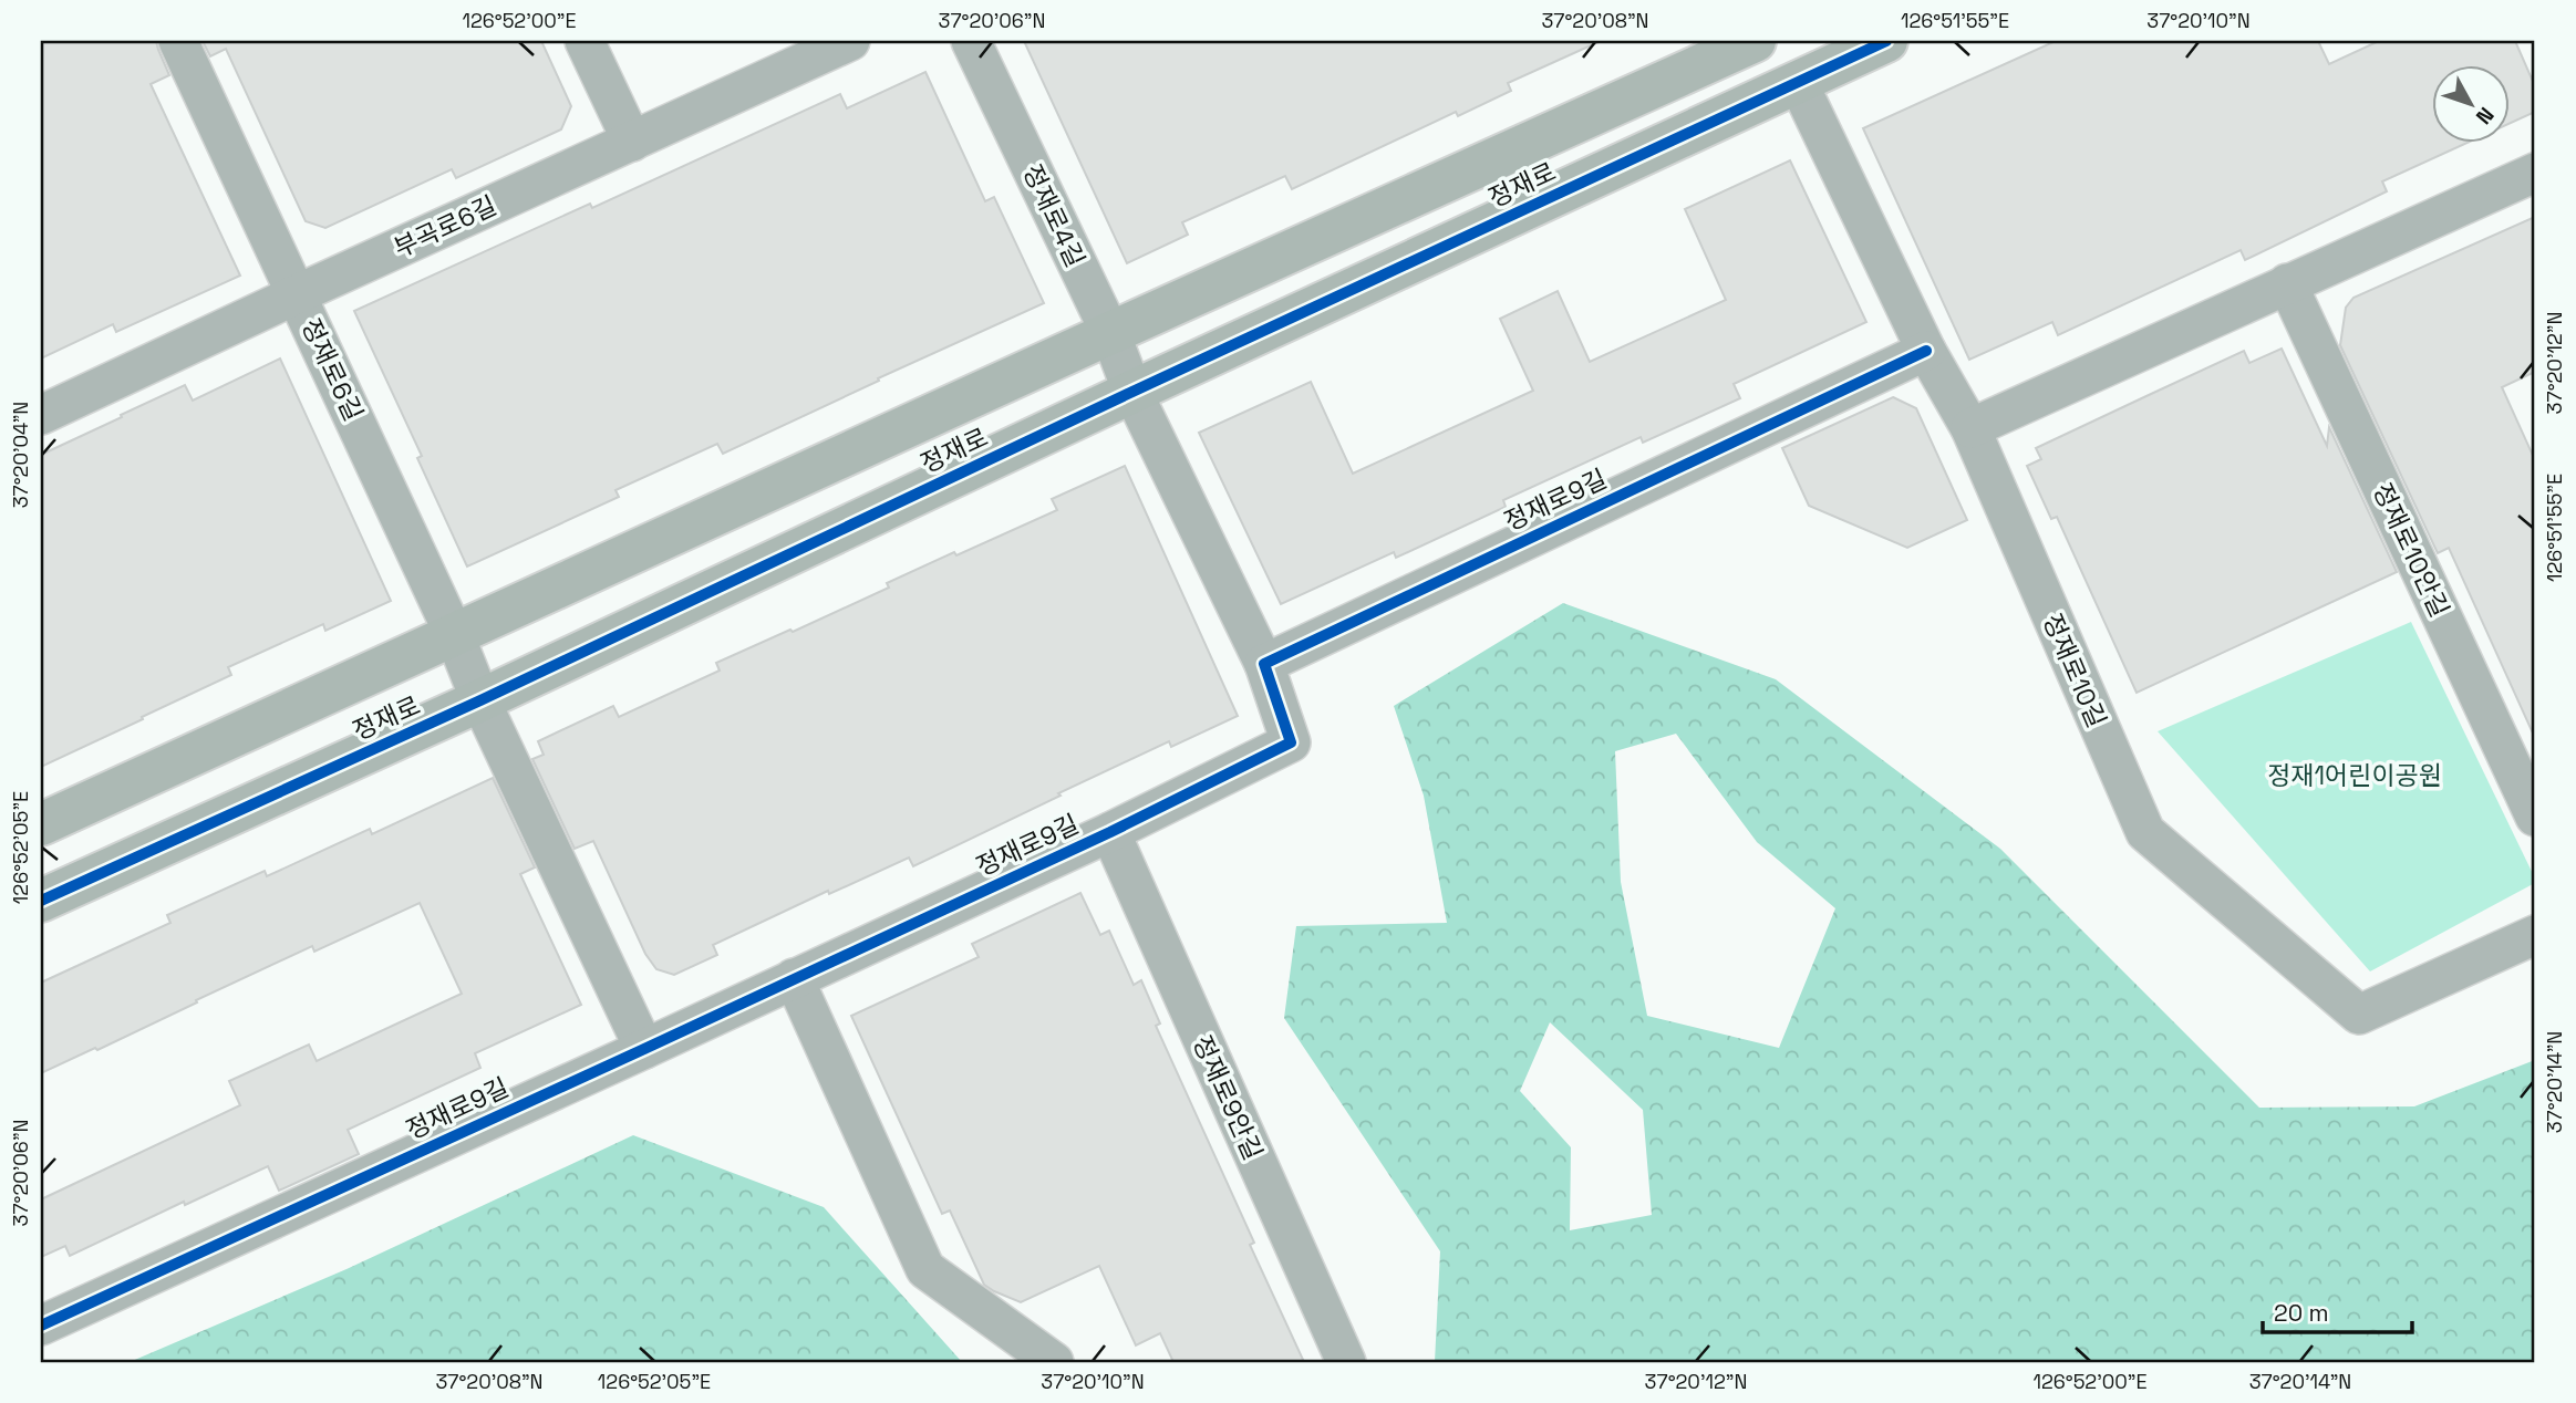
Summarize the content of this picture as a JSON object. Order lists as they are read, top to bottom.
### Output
{
  "streets": {
    "street": [
      "정재로",
      "정재로4길",
      "부곡로6길",
      "정재로6길",
      "정재로9길",
      "정재로10안길",
      "정재로10길",
      "정재로9안길"
    ]
  },
  "crossings": [
    ["정재로", "정재로4길"],
    ["정재로", "정재로6길"],
    ["정재로", "정재로10길"],
    ["정재로4길", "정재로9길"],
    ["부곡로6길", "정재로6길"],
    ["정재로6길", "정재로9길"],
    ["정재로9길", "정재로10길"],
    ["정재로9길", "정재로9안길"]
  ],
  "parks": ["정재1어린이공원"],
  "scale_bar": "20 m",
  "north": "bottom right",
  "coordinates": [
    "126°52'00\"E",
    "37°20'06\"N",
    "37°20'08\"N",
    "126°51'55\"E",
    "37°20'10\"N",
    "37°20'12\"N",
    "37°20'04\"N",
    "126°52'05\"E",
    "37°20'14\"N"
  ]
}
